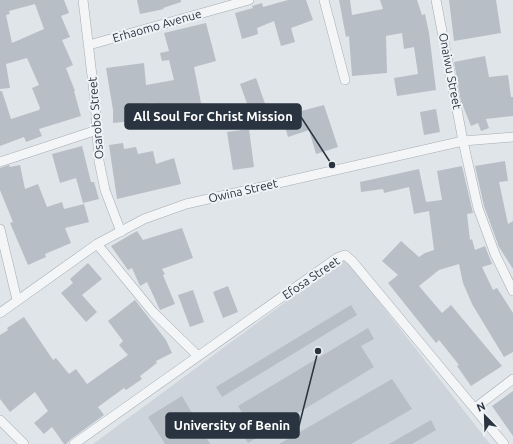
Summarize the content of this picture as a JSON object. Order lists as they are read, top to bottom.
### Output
{
  "streets": {
    "street": [
      "Erhaomo Avenue",
      "Onaiwu Street",
      "Osarobo Street",
      "Owina Street",
      "Efosa Street"
    ]
  },
  "crossings": [
    ["Erhaomo Avenue", "Osarobo Street"],
    ["Onaiwu Street", "Owina Street"],
    ["Osarobo Street", "Owina Street"]
  ],
  "places": ["All Soul For Christ Mission", "University of Benin"],
  "north": "top left"
}
